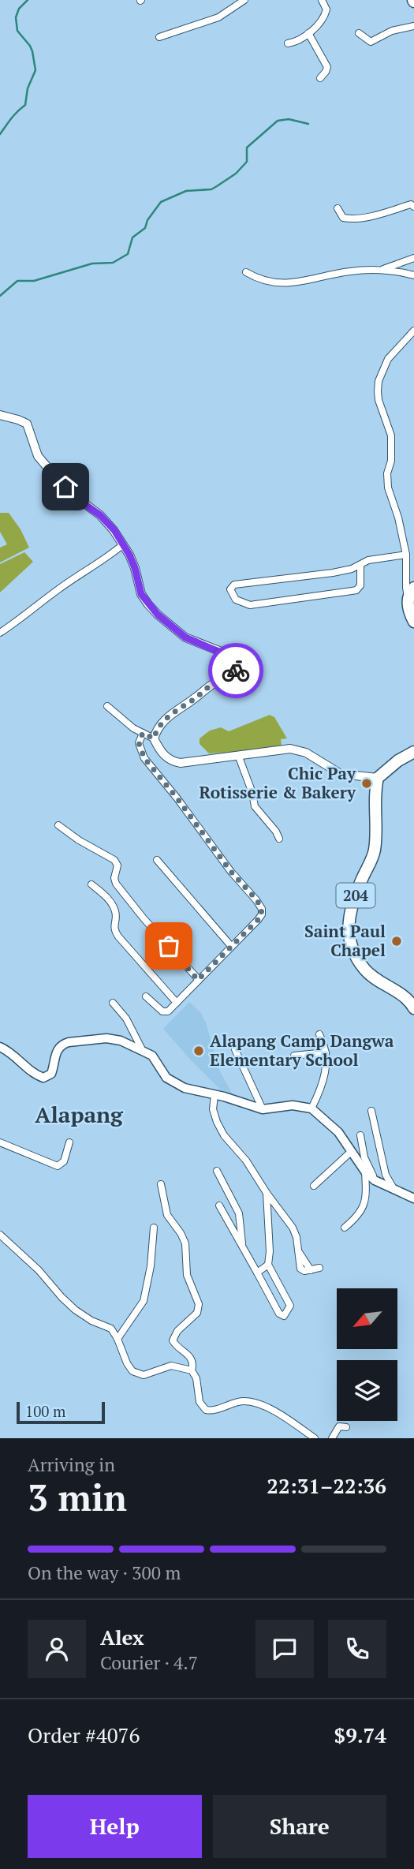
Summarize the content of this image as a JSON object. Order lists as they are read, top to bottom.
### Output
{
  "streets": {
    "highway": ["204"]
  },
  "districts": ["Alapang"],
  "places": ["Chic Pay Rotisserie & Bakery", "Saint Paul Chapel", "Alapang Camp Dangwa Elementary School"],
  "scale_bar": "100 m",
  "north": "bottom left",
  "page": {
    "scale": "100 m",
    "heading": ["3 min", "Arriving in", "22:31–22:36"],
    "panel": [
      "Alex",
      "Courier · 4.7",
      "Order #4076",
      "$9.74"
    ],
    "bar": "On the way · 300 m",
    "buttons": ["Help", "Share"]
  }
}
